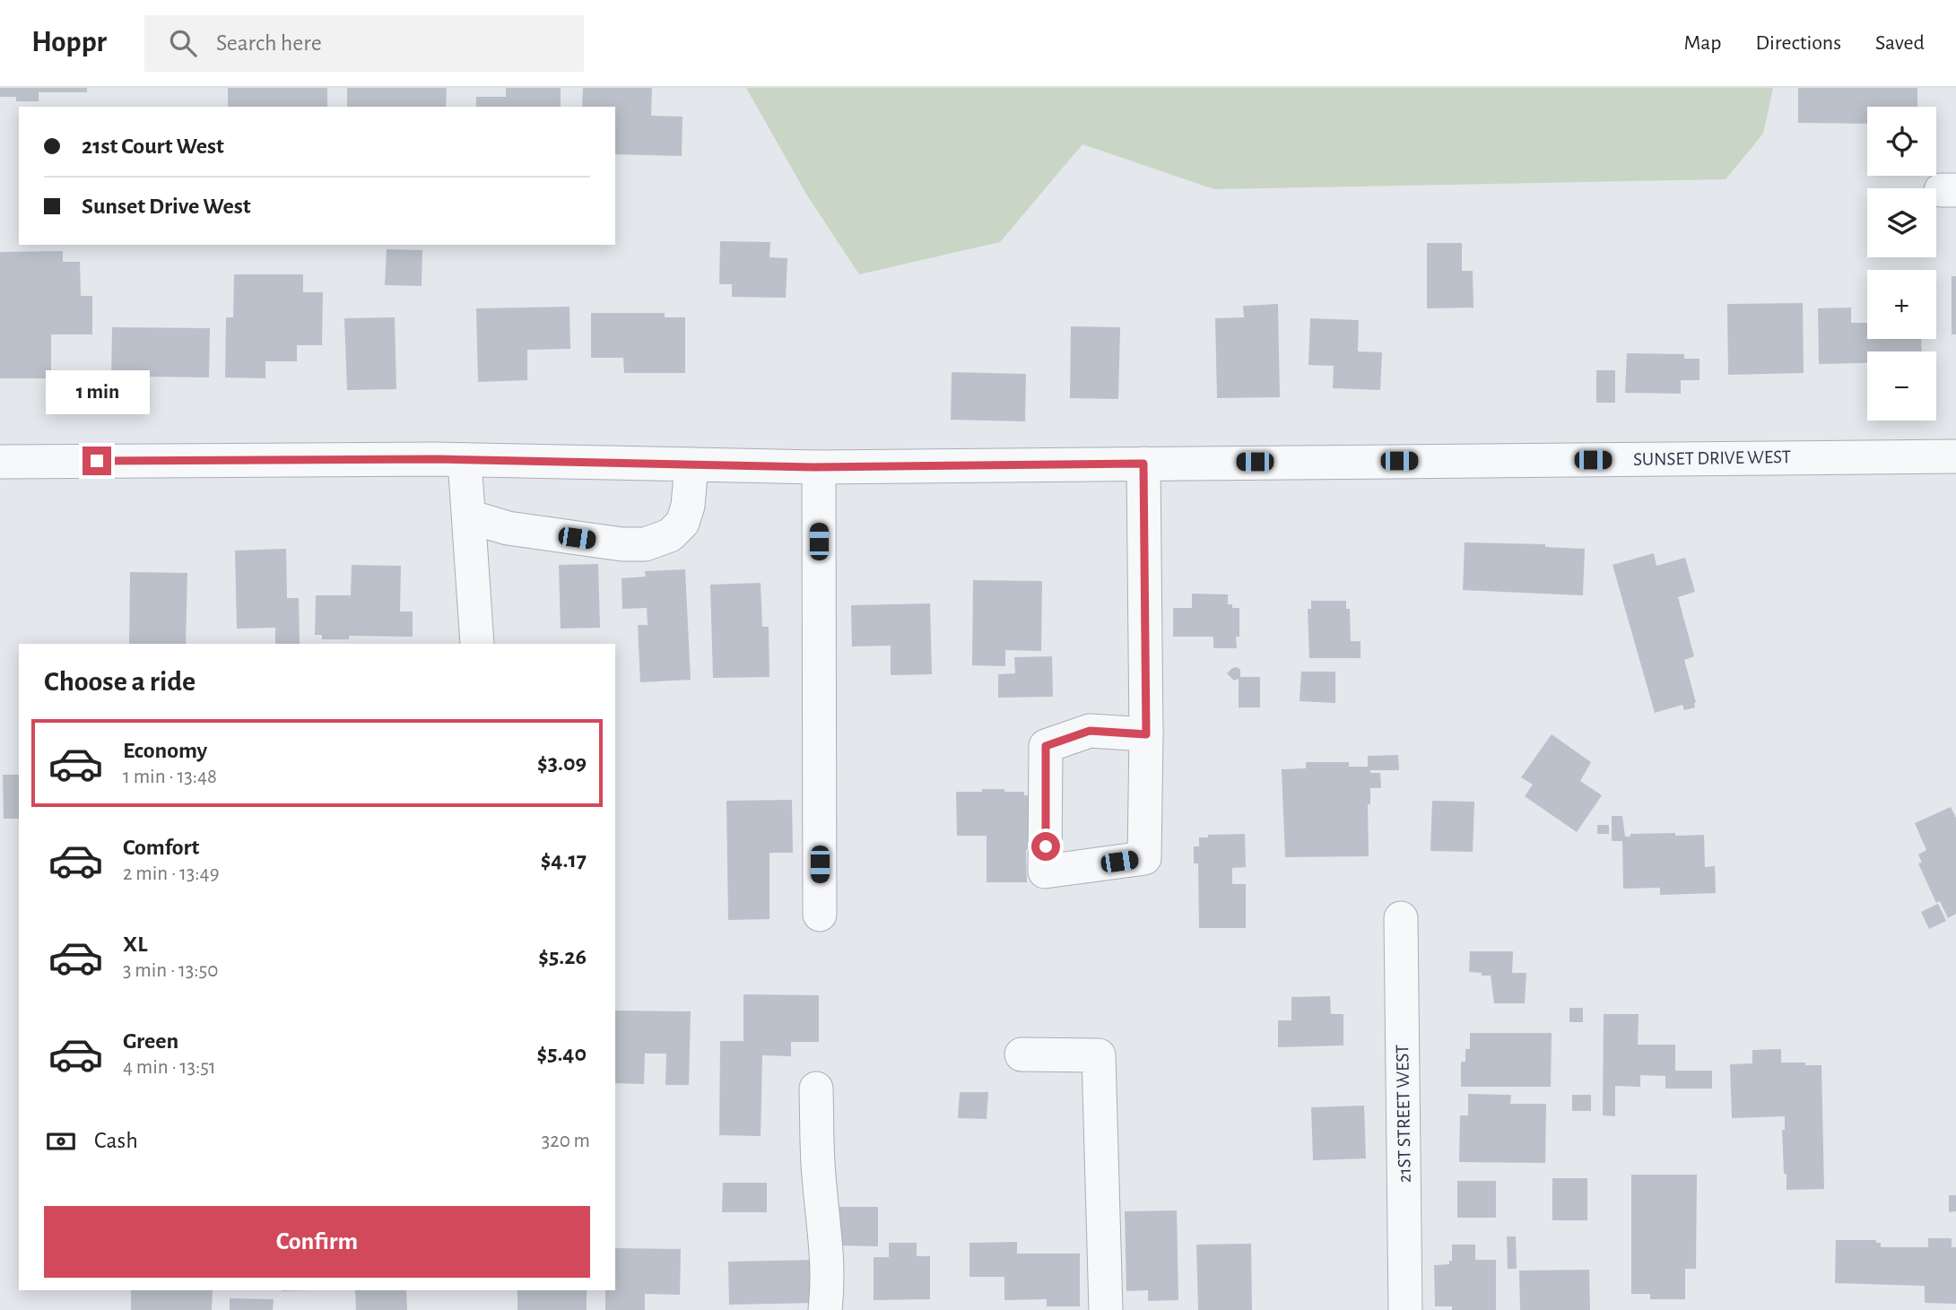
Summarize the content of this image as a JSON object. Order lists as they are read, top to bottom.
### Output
{
  "streets": {
    "street": ["SUNSET DRIVE WEST", "21ST STREET WEST"]
  },
  "page": {
    "header": "Hoppr",
    "search": "Search here",
    "nav": ["Map", "Directions", "Saved"],
    "map_buttons": ["+", "−"],
    "banner": ["21st Court West", "Sunset Drive West"],
    "bubble": "1 min",
    "heading": "Choose a ride",
    "list": [
      {
        "name": "Economy",
        "note": "1 min · 13:48",
        "value": "$3.09"
      },
      {
        "name": "Comfort",
        "note": "2 min · 13:49",
        "value": "$4.17"
      },
      {
        "name": "XL",
        "note": "3 min · 13:50",
        "value": "$5.26"
      },
      {
        "name": "Green",
        "note": "4 min · 13:51",
        "value": "$5.40"
      }
    ],
    "pay": ["Cash", "320 m"],
    "buttons": "Confirm"
  }
}
